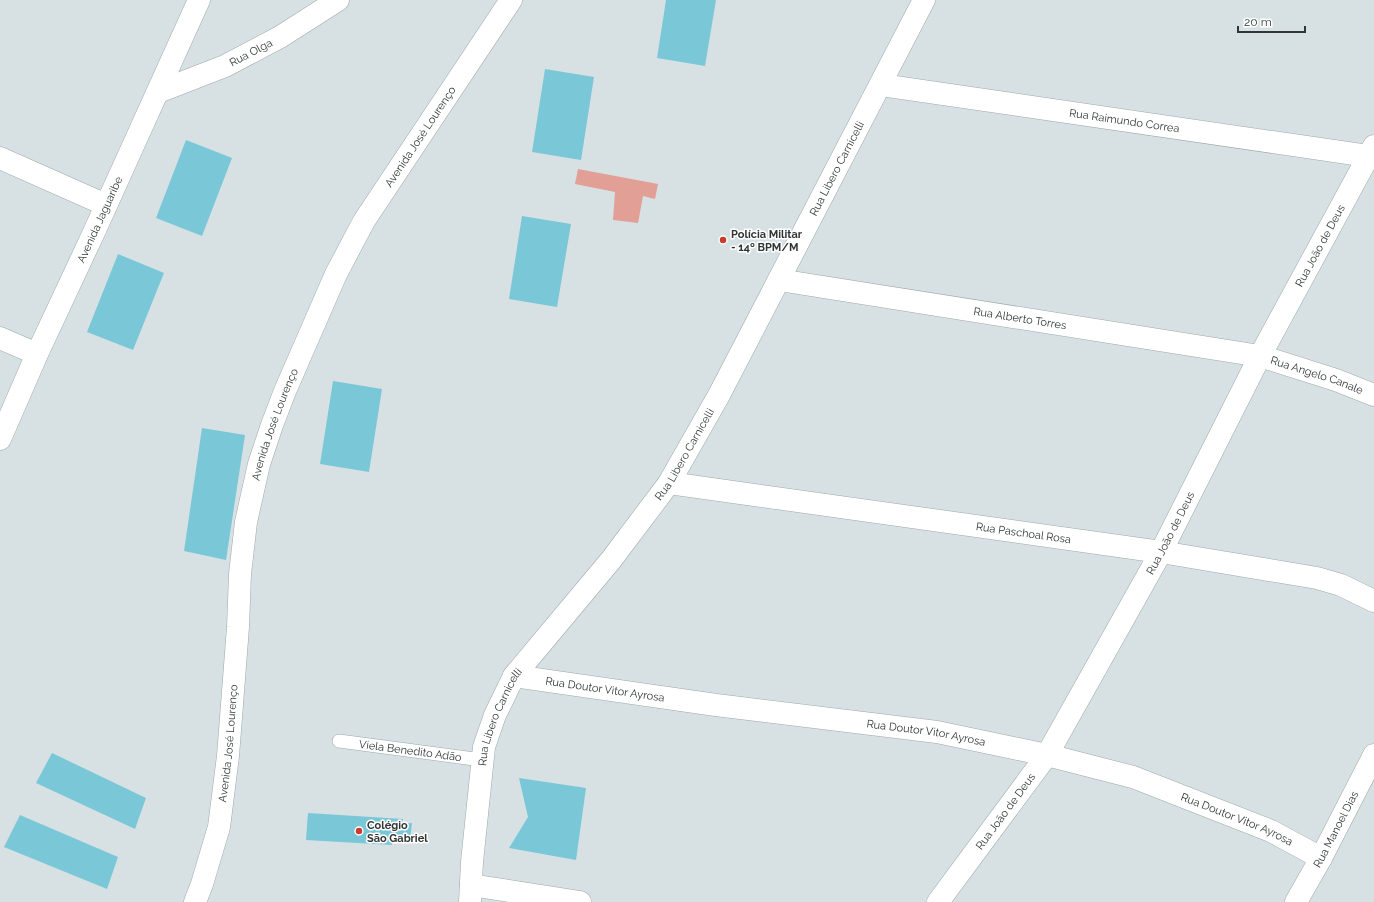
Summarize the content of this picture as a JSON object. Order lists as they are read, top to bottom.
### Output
{
  "streets": {
    "street": [
      "Rua Olga",
      "Rua Raimundo Correa",
      "Avenida José Lourenço",
      "Rua Libero Carnicelli",
      "Avenida Jaguaribe",
      "Rua João de Deus",
      "Rua Alberto Torres",
      "Rua Angelo Canale",
      "Rua Paschoal Rosa",
      "Rua Doutor Vitor Ayrosa",
      "Rua Manoel Dias"
    ],
    "lane": ["Viela Benedito Adão"]
  },
  "crossings": [
    ["Rua Olga", "Avenida Jaguaribe"],
    ["Rua Raimundo Correa", "Rua Libero Carnicelli"],
    ["Rua Raimundo Correa", "Rua João de Deus"],
    ["Rua Libero Carnicelli", "Rua Alberto Torres"],
    ["Rua Libero Carnicelli", "Rua Paschoal Rosa"],
    ["Rua Libero Carnicelli", "Rua Doutor Vitor Ayrosa"],
    ["Rua Libero Carnicelli", "Viela Benedito Adão"],
    ["Rua João de Deus", "Rua Alberto Torres"],
    ["Rua João de Deus", "Rua Angelo Canale"],
    ["Rua João de Deus", "Rua Paschoal Rosa"],
    ["Rua João de Deus", "Rua Doutor Vitor Ayrosa"],
    ["Rua Alberto Torres", "Rua Angelo Canale"],
    ["Rua Doutor Vitor Ayrosa", "Rua Manoel Dias"]
  ],
  "places": ["Polícia Militar - 14º BPM/M", "Colégio São Gabriel"],
  "scale_bar": "20 m"
}
